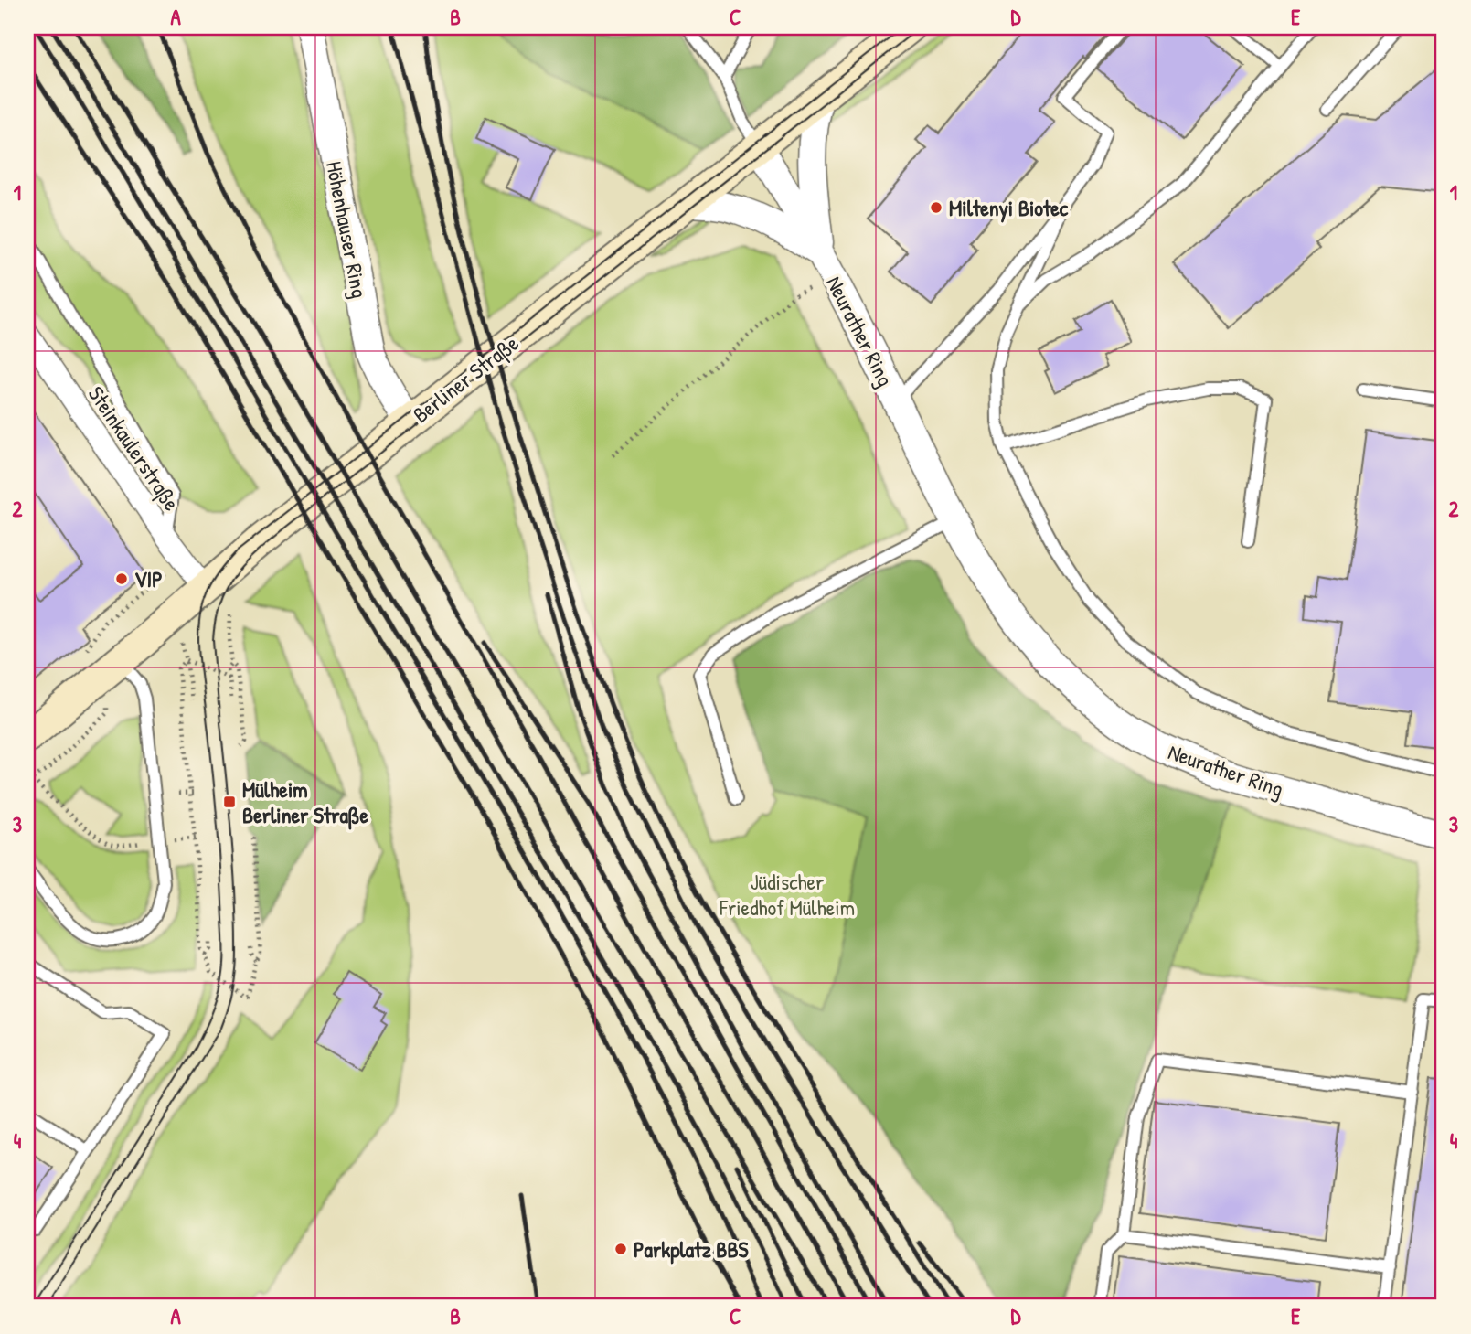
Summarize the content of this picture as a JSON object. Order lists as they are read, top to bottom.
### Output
{
  "streets": {
    "main road": ["Berliner Straße"],
    "street": ["Höhenhauser Ring", "Neurather Ring", "Steinkaulerstraße"]
  },
  "crossings": [
    ["Höhenhauser Ring", "Berliner Straße"],
    ["Neurather Ring", "Berliner Straße"],
    ["Berliner Straße", "Steinkaulerstraße"]
  ],
  "parks": ["Jüdischer Friedhof Mülheim"],
  "places": {
    "other": ["Miltenyi Biotec", "VIP", "Parkplatz BBS"],
    "transit": ["Mülheim Berliner Straße"]
  },
  "grid": {
    "columns": [
      "A",
      "B",
      "C",
      "D",
      "E"
    ],
    "rows": [
      "1",
      "2",
      "3",
      "4"
    ]
  }
}
